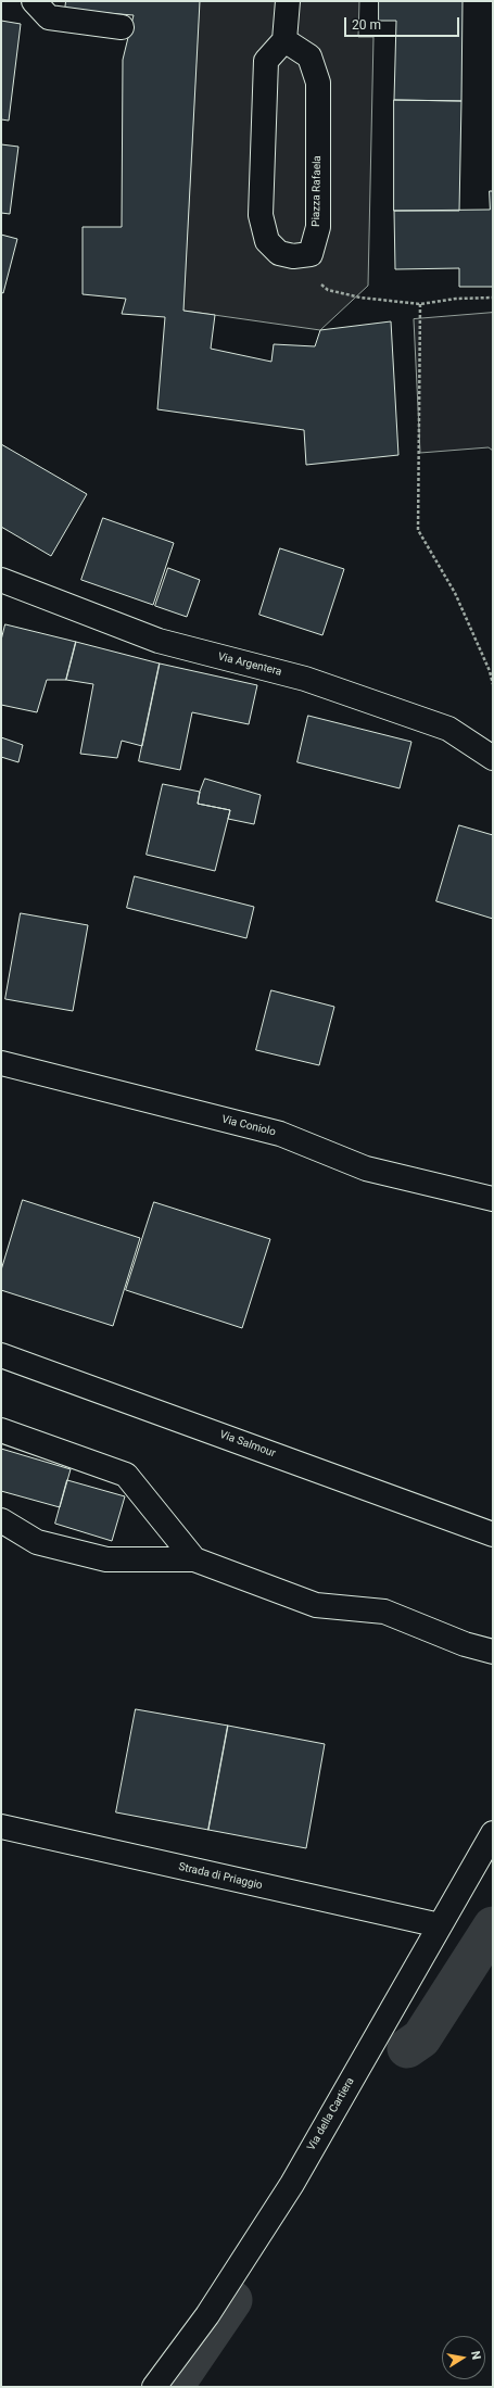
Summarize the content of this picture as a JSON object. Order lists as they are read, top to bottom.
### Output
{
  "streets": {
    "street": [
      "Piazza Rafaela",
      "Via Argentera",
      "Via Coniolo",
      "Via Salmour",
      "Strada di Priaggio",
      "Via della Cartiera"
    ]
  },
  "crossings": [
    ["Strada di Priaggio", "Via della Cartiera"]
  ],
  "scale_bar": "20 m",
  "north": "right"
}
